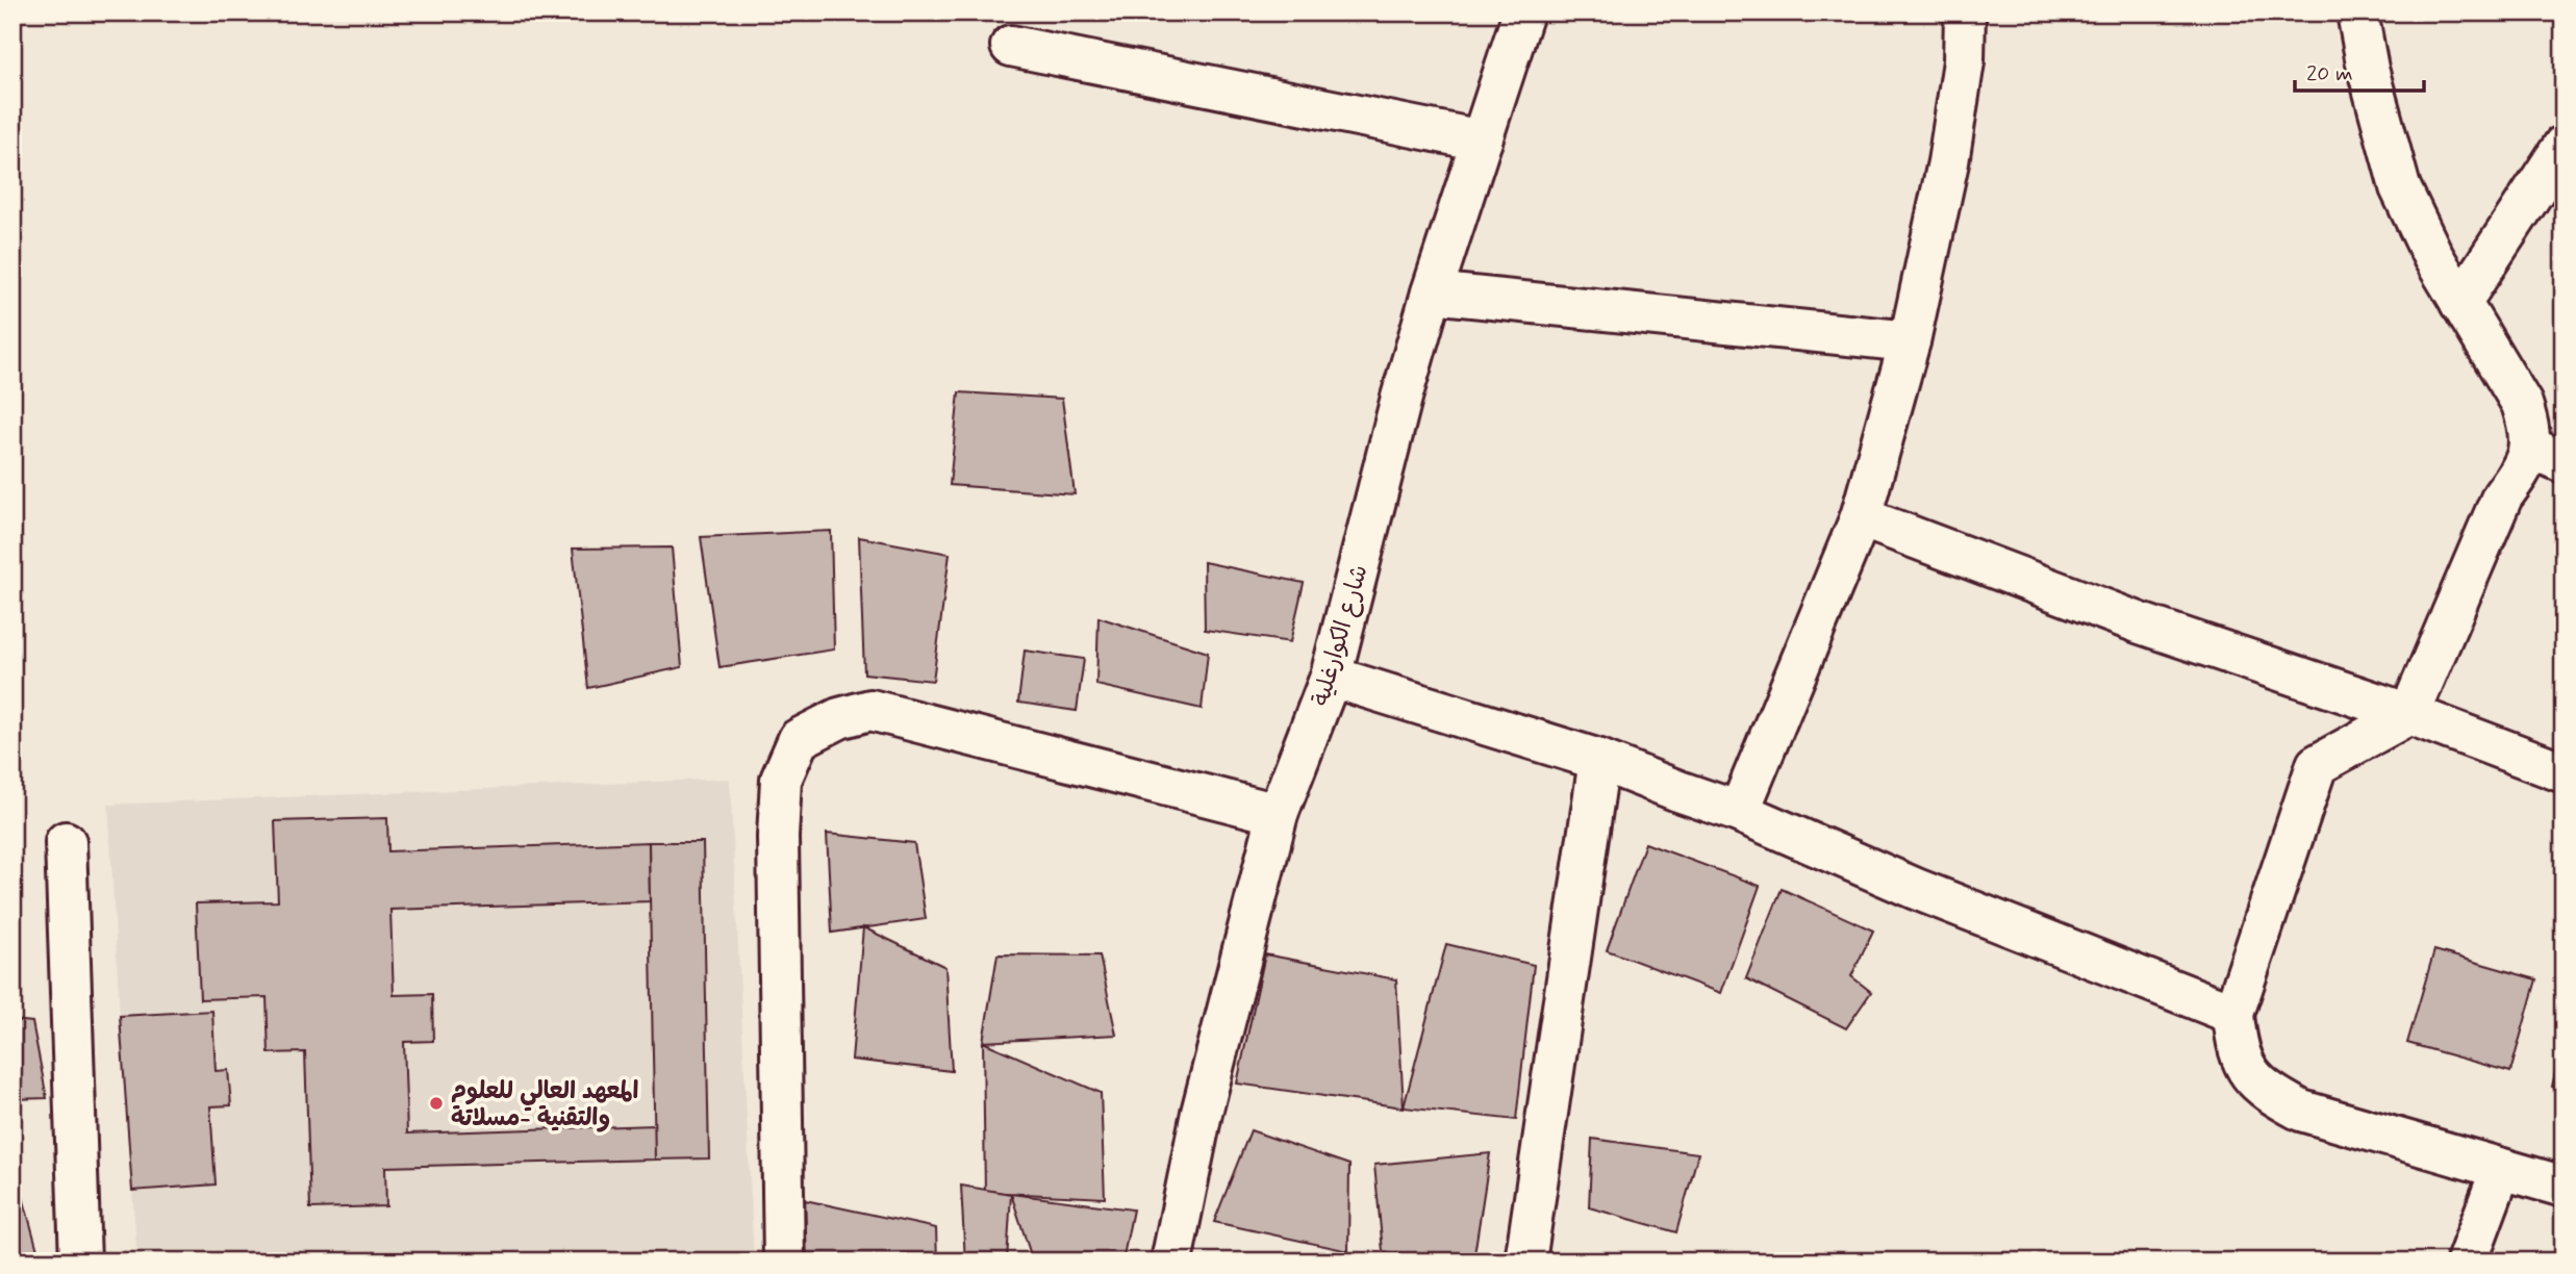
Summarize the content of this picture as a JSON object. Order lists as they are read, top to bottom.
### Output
{
  "streets": {
    "street": ["شارع الكوارغلية"]
  },
  "places": ["المعهد العالي للعلوم والتقنية -مسلاتة"],
  "scale_bar": "20 m"
}
